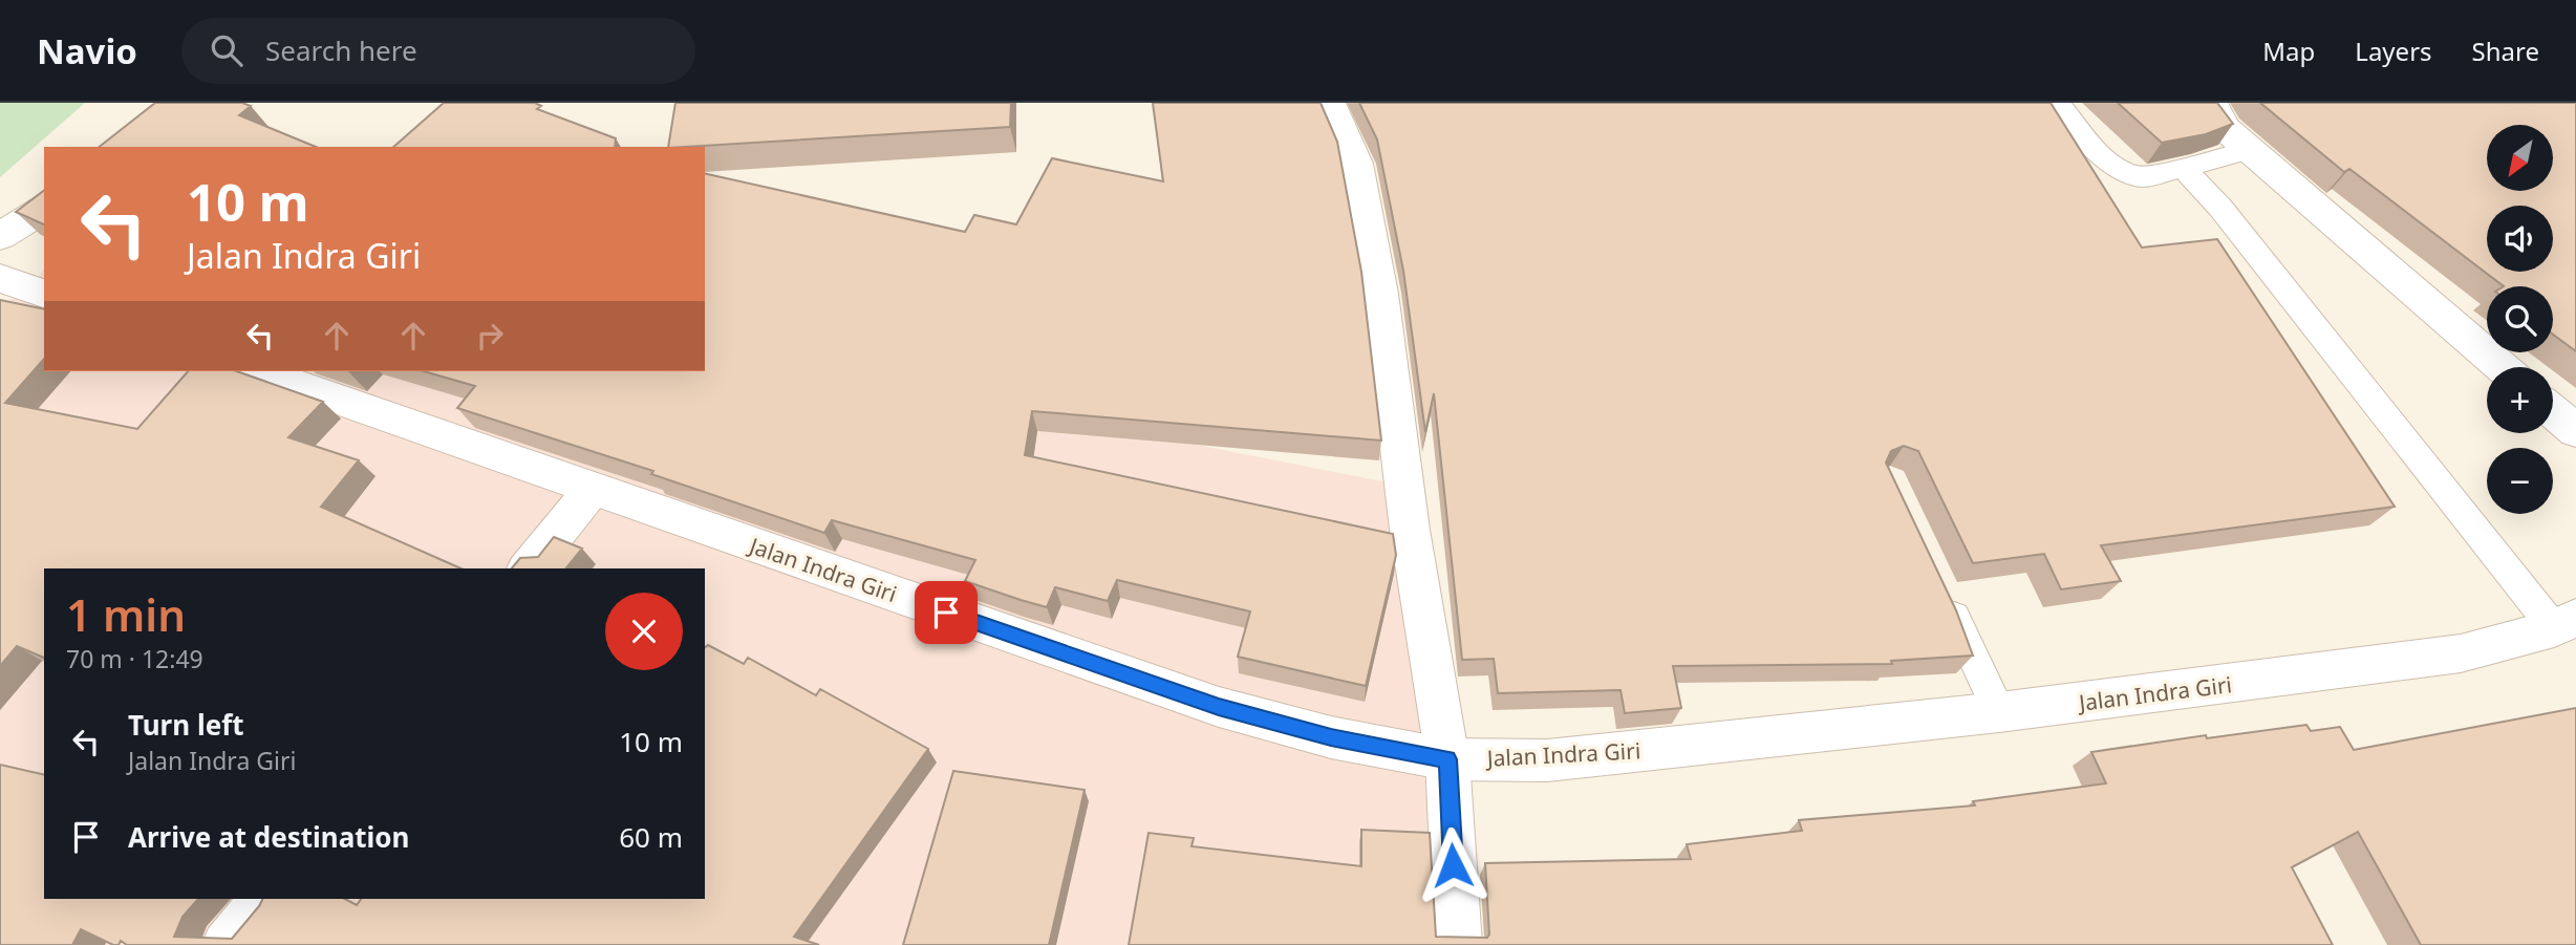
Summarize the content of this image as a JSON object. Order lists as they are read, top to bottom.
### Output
{
  "streets": {
    "street": ["Jalan Indra Giri"]
  },
  "north": "bottom left",
  "page": {
    "header": "Navio",
    "search": "Search here",
    "nav": ["Map", "Layers", "Share"],
    "map_buttons": ["+", "−"],
    "turn": ["10 m", "Jalan Indra Giri"],
    "heading": ["1 min", "70 m · 12:49"],
    "list": [
      {
        "name": "Turn left",
        "note": "Jalan Indra Giri",
        "value": "10 m"
      },
      {
        "name": "Arrive at destination",
        "value": "60 m"
      }
    ]
  }
}
